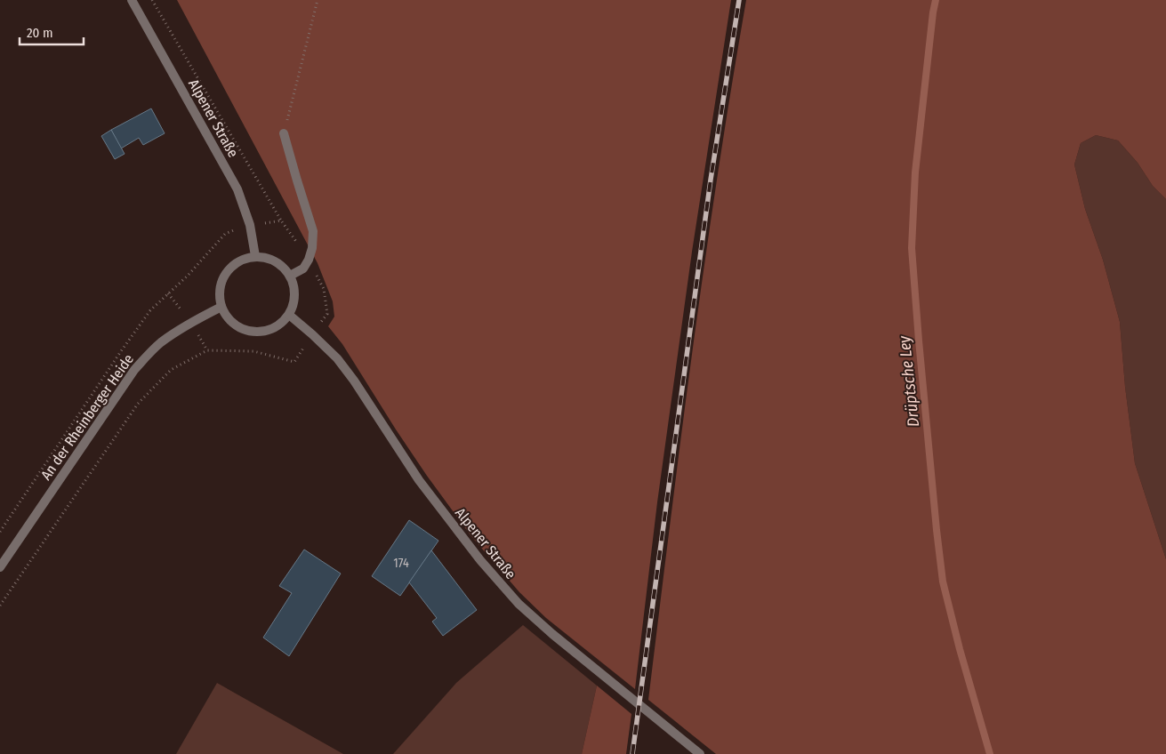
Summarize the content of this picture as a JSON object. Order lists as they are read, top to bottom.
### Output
{
  "streets": {
    "street": ["Alpener Straße", "An der Rheinberger Heide"]
  },
  "crossings": [
    ["Alpener Straße", "An der Rheinberger Heide"]
  ],
  "water": ["Drüptsche Ley"],
  "house_numbers": ["174"],
  "scale_bar": "20 m"
}
